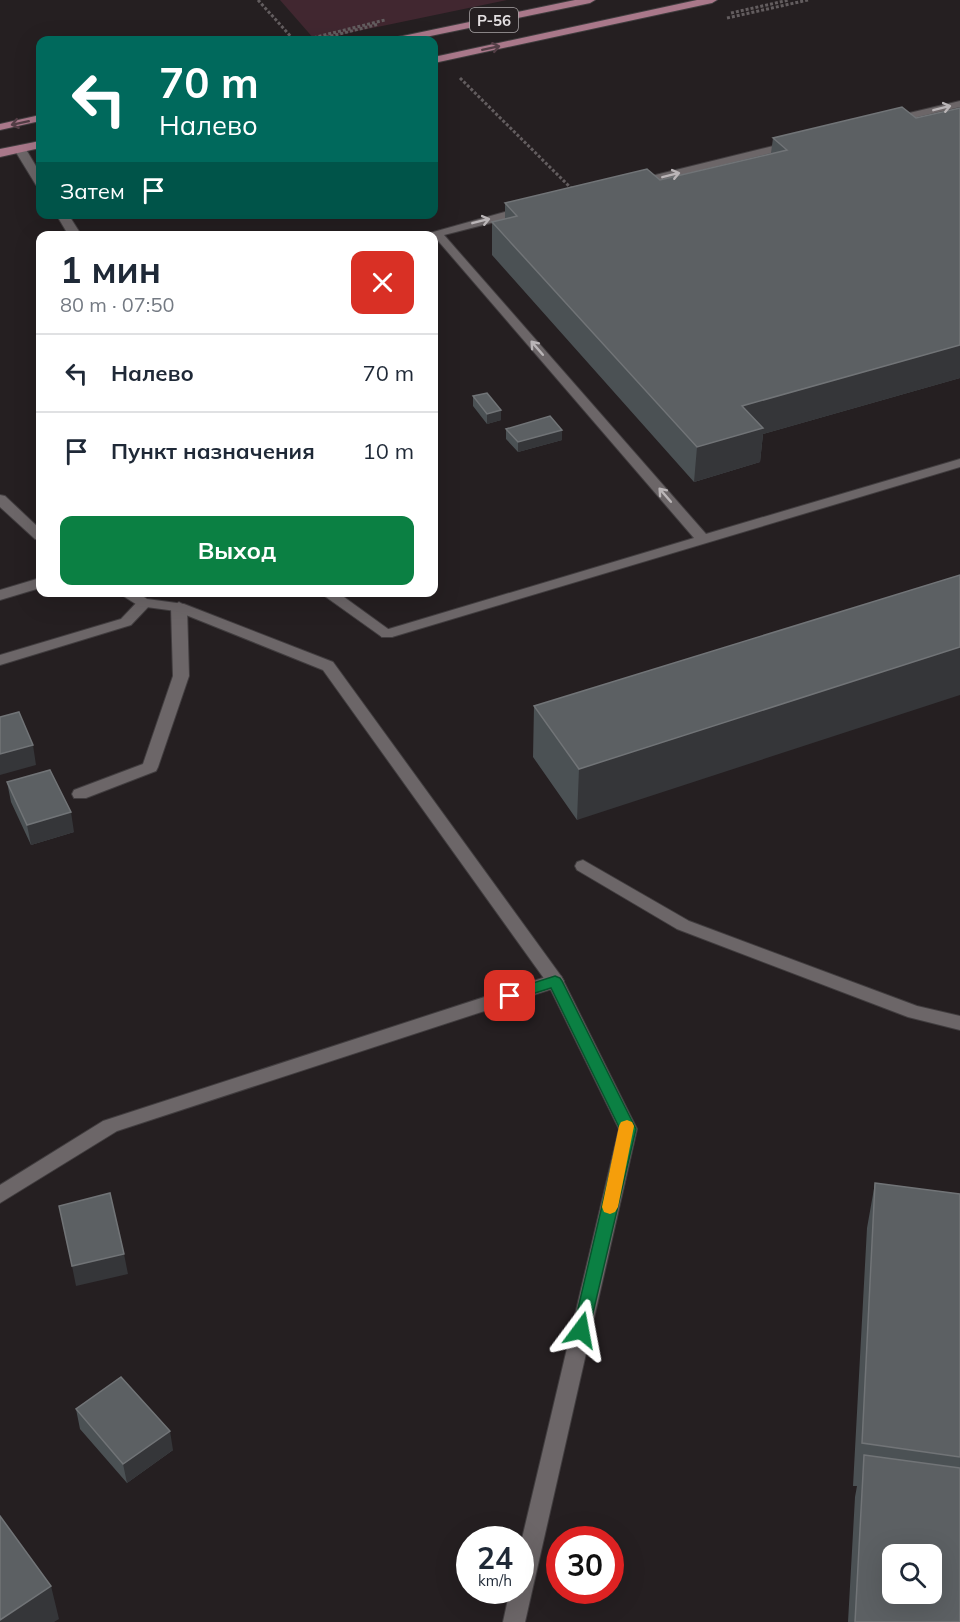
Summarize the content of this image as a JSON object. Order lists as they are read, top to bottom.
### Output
{
  "streets": {
    "main road": ["Р-56"]
  },
  "page": {
    "turn": ["70 m", "Налево"],
    "then": "Затем",
    "heading": ["1 мин", "80 m · 07:50"],
    "list": [
      {
        "name": "Налево",
        "value": "70 m"
      },
      {
        "name": "Пункт назначения",
        "value": "10 m"
      }
    ],
    "buttons": "Выход",
    "speed": "24 km/h",
    "limit": "30"
  }
}
